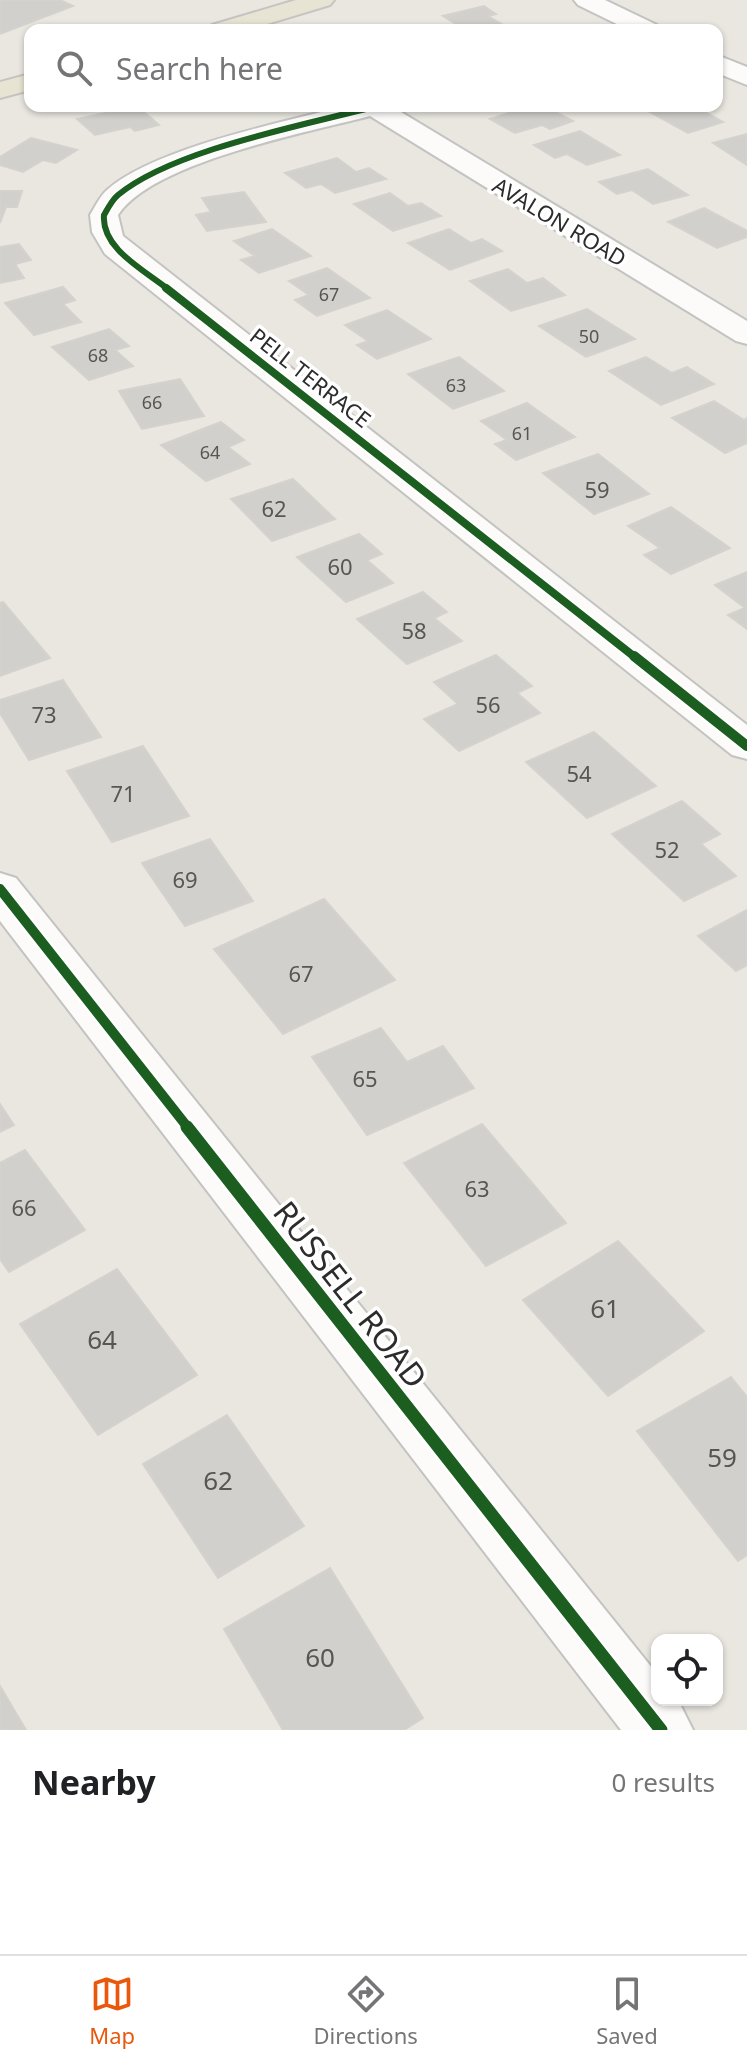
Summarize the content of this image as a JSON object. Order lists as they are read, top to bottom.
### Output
{
  "streets": {
    "street": ["AVALON ROAD", "PELL TERRACE", "RUSSELL ROAD"]
  },
  "house_numbers": [
    "67",
    "50",
    "68",
    "63",
    "66",
    "61",
    "64",
    "59",
    "62",
    "60",
    "58",
    "56",
    "73",
    "54",
    "71",
    "52",
    "69",
    "67",
    "65",
    "63",
    "66",
    "61",
    "64",
    "59",
    "62",
    "60"
  ],
  "page": {
    "search": "Search here",
    "heading": ["Nearby", "0 results"],
    "nav": ["Map", "Directions", "Saved"]
  }
}
